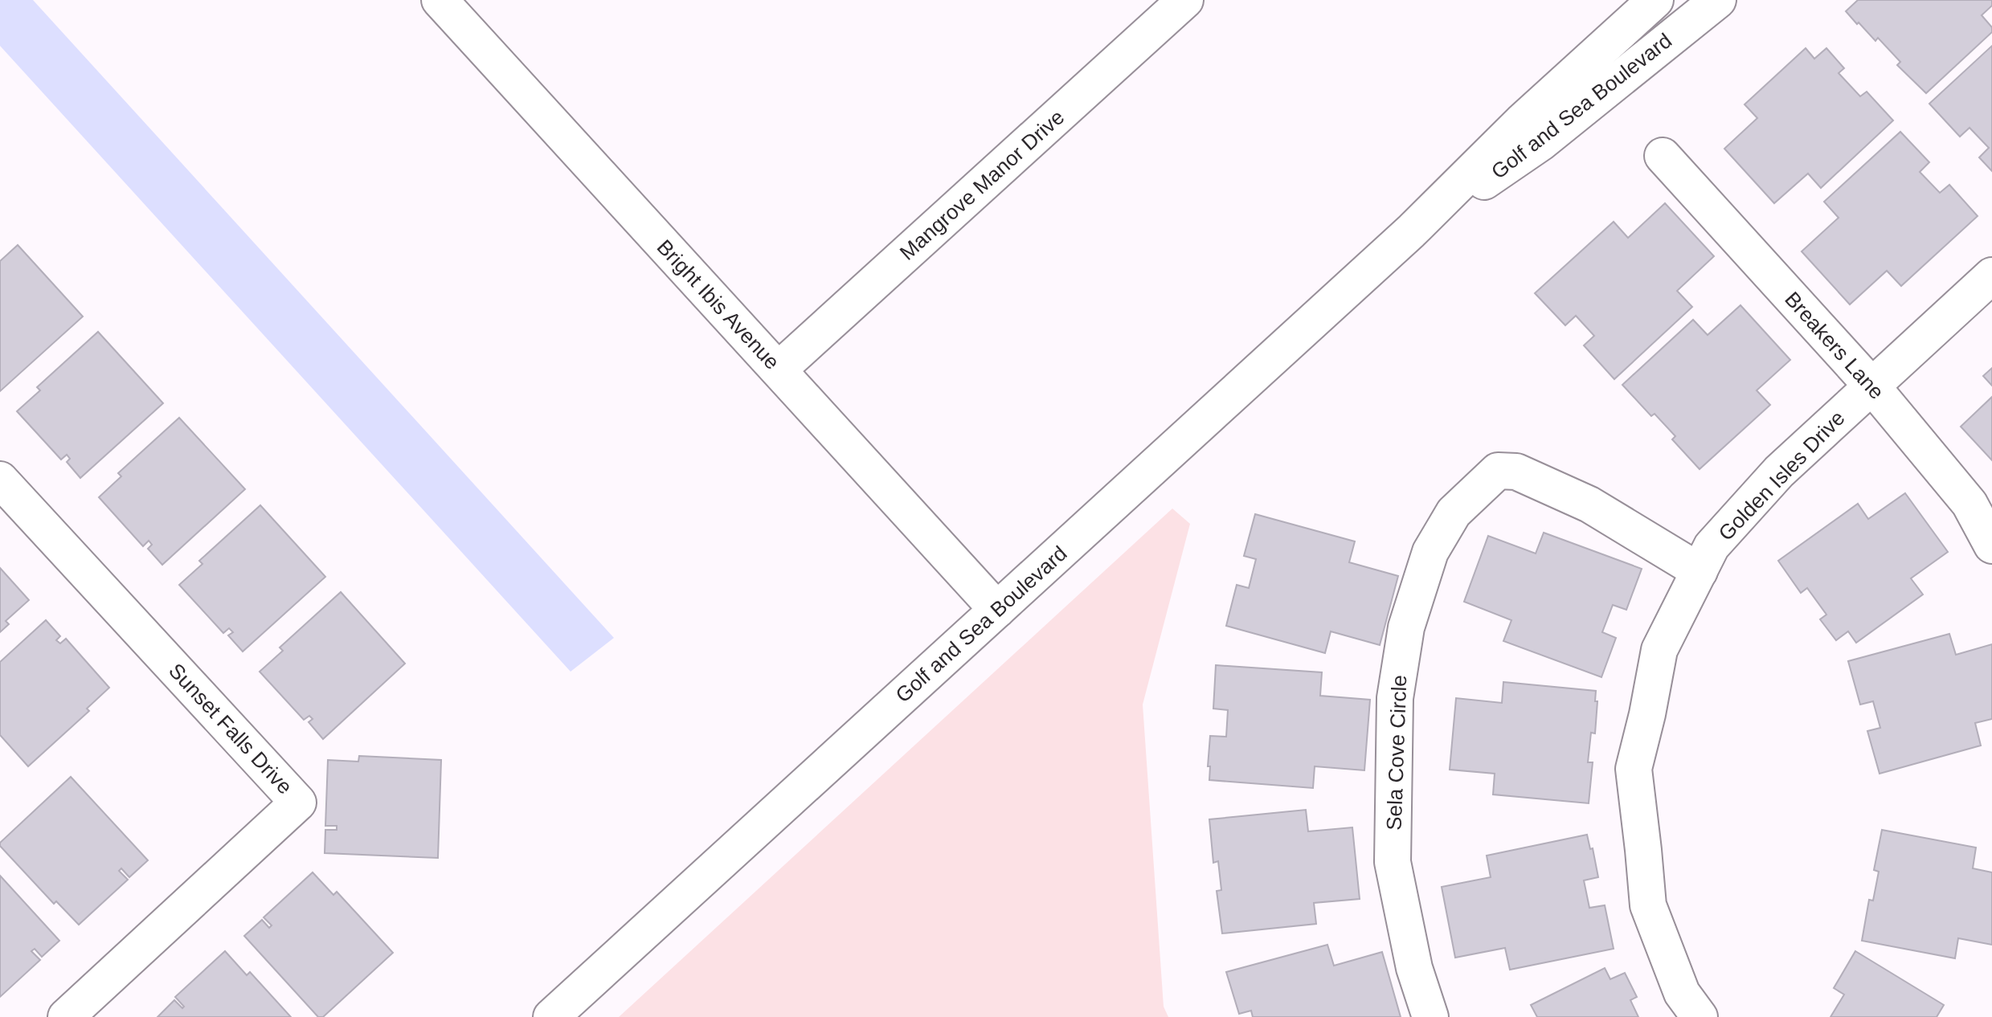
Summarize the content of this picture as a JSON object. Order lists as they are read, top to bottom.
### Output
{
  "streets": {
    "street": [
      "Golf and Sea Boulevard",
      "Mangrove Manor Drive",
      "Bright Ibis Avenue",
      "Breakers Lane",
      "Golden Isles Drive",
      "Sunset Falls Drive",
      "Sela Cove Circle"
    ]
  },
  "crossings": [
    ["Golf and Sea Boulevard", "Bright Ibis Avenue"],
    ["Mangrove Manor Drive", "Bright Ibis Avenue"],
    ["Breakers Lane", "Golden Isles Drive"],
    ["Golden Isles Drive", "Sela Cove Circle"]
  ]
}
